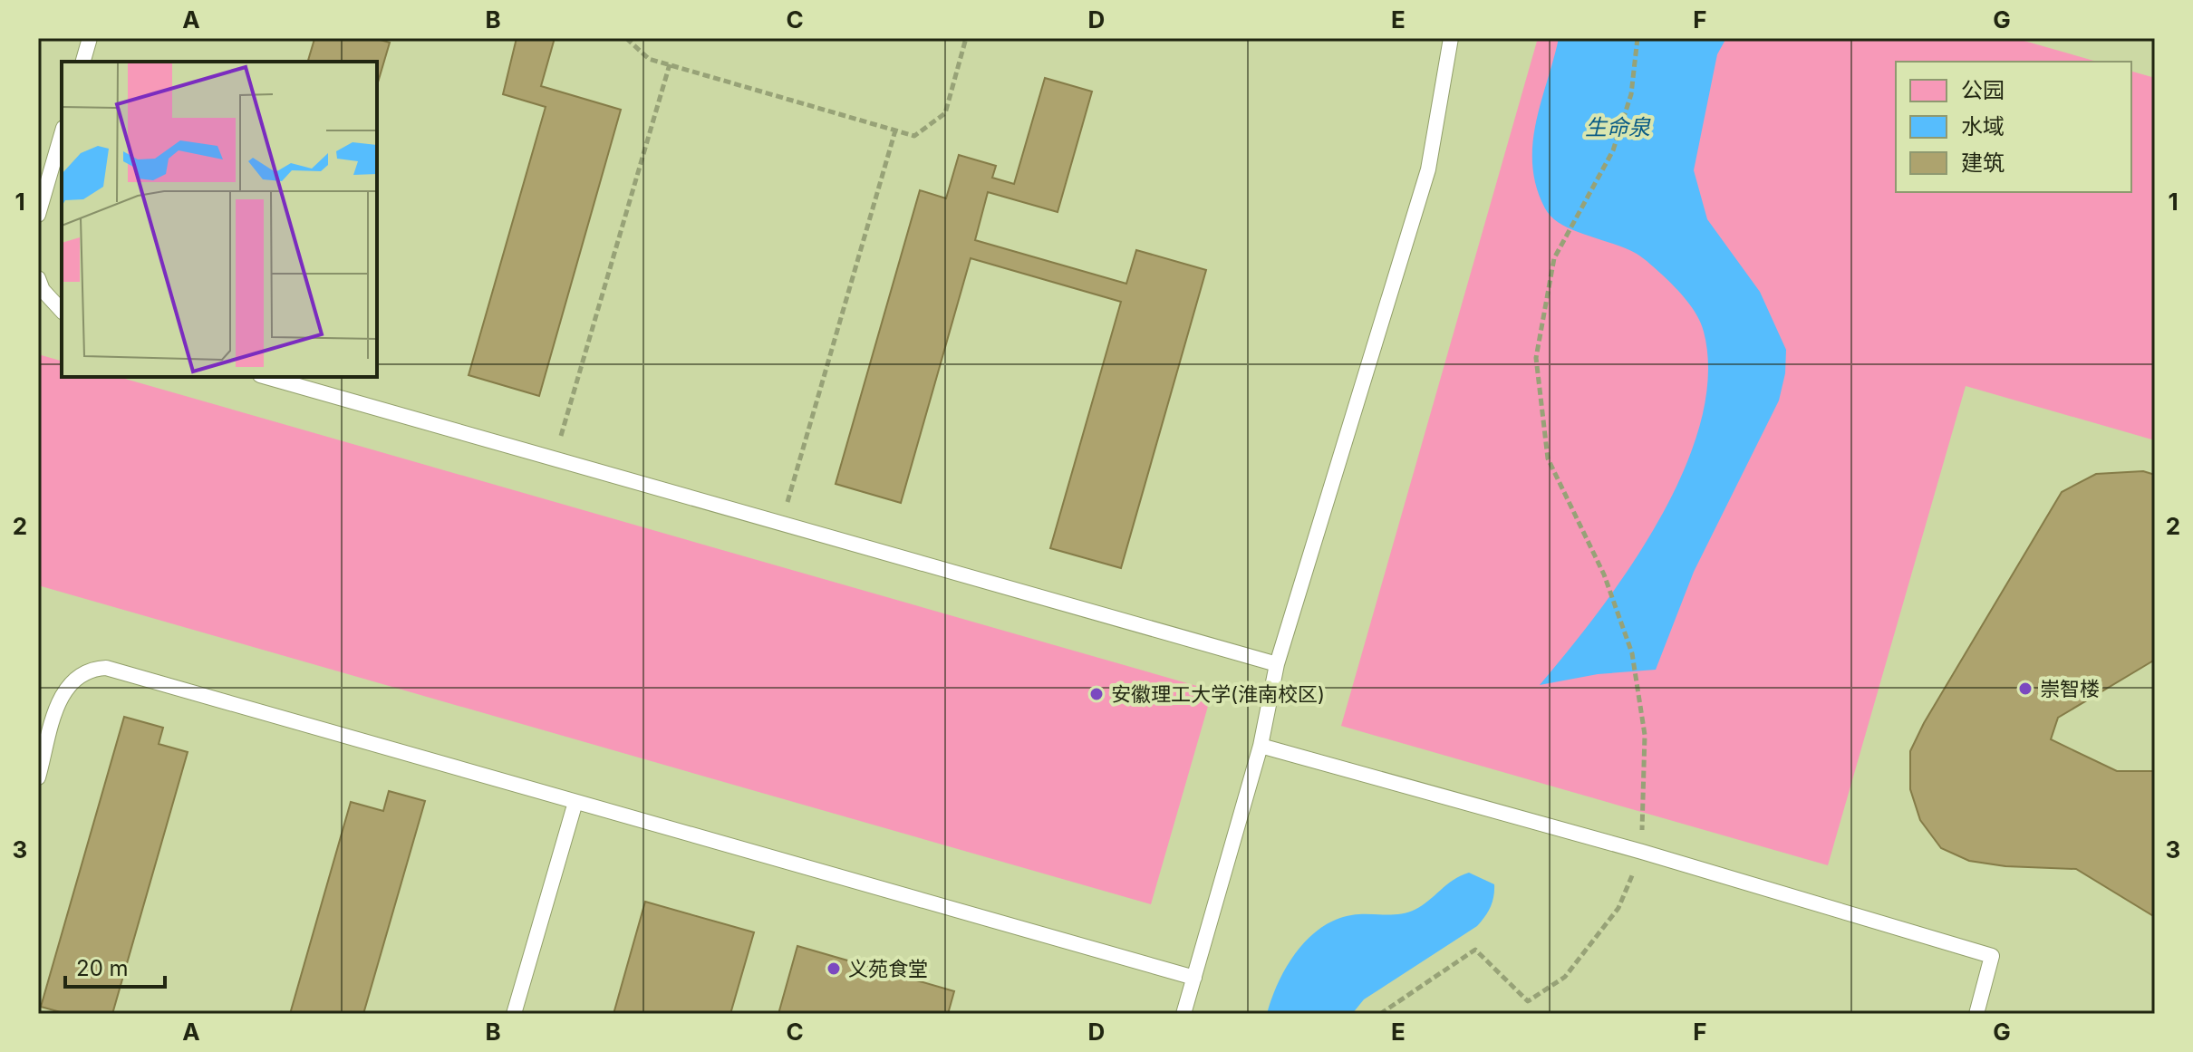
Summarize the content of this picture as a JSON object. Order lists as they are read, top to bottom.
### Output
{
  "water": ["生命泉"],
  "places": ["崇智楼", "安徽理工大学(淮南校区)", "义苑食堂"],
  "legend": ["公园", "水域", "建筑"],
  "scale_bar": "20 m",
  "grid": {
    "columns": [
      "A",
      "B",
      "C",
      "D",
      "E",
      "F",
      "G"
    ],
    "rows": ["1", "2", "3"]
  }
}
